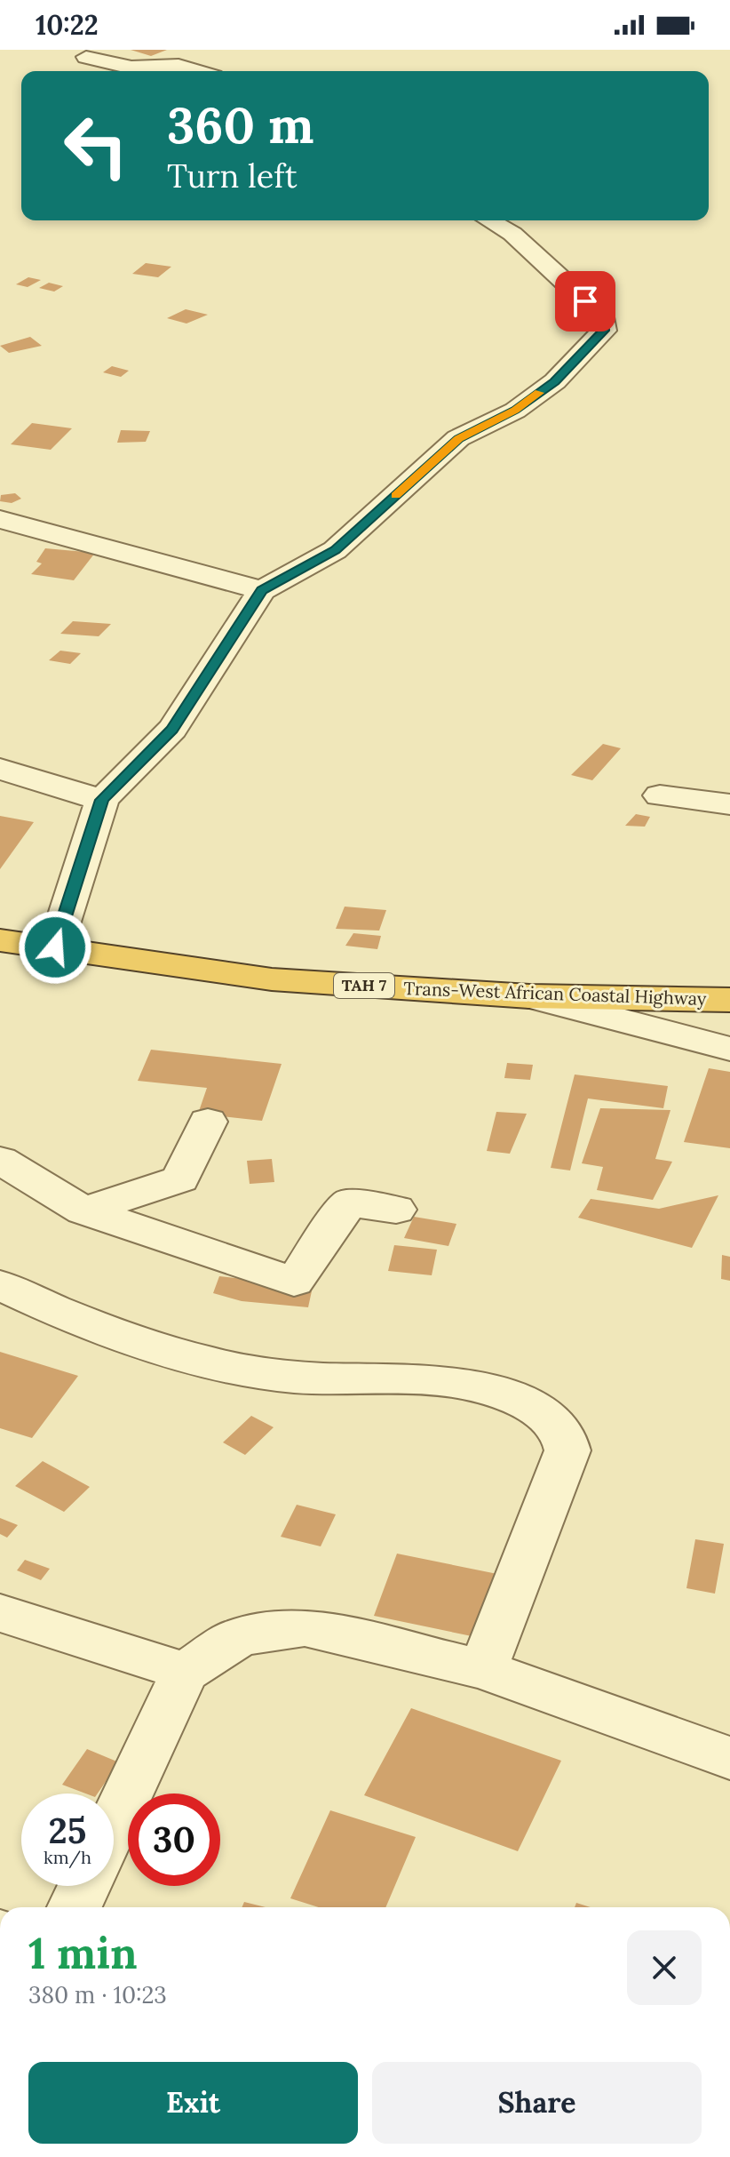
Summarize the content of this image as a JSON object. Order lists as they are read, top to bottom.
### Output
{
  "streets": {
    "highway": ["TAH 7", "Trans-West African Coastal Highway"]
  },
  "page": {
    "status": "10:22",
    "turn": ["360 m", "Turn left"],
    "speed": "25 km/h",
    "limit": "30",
    "heading": ["1 min", "380 m · 10:23"],
    "buttons": ["Exit", "Share"]
  }
}
